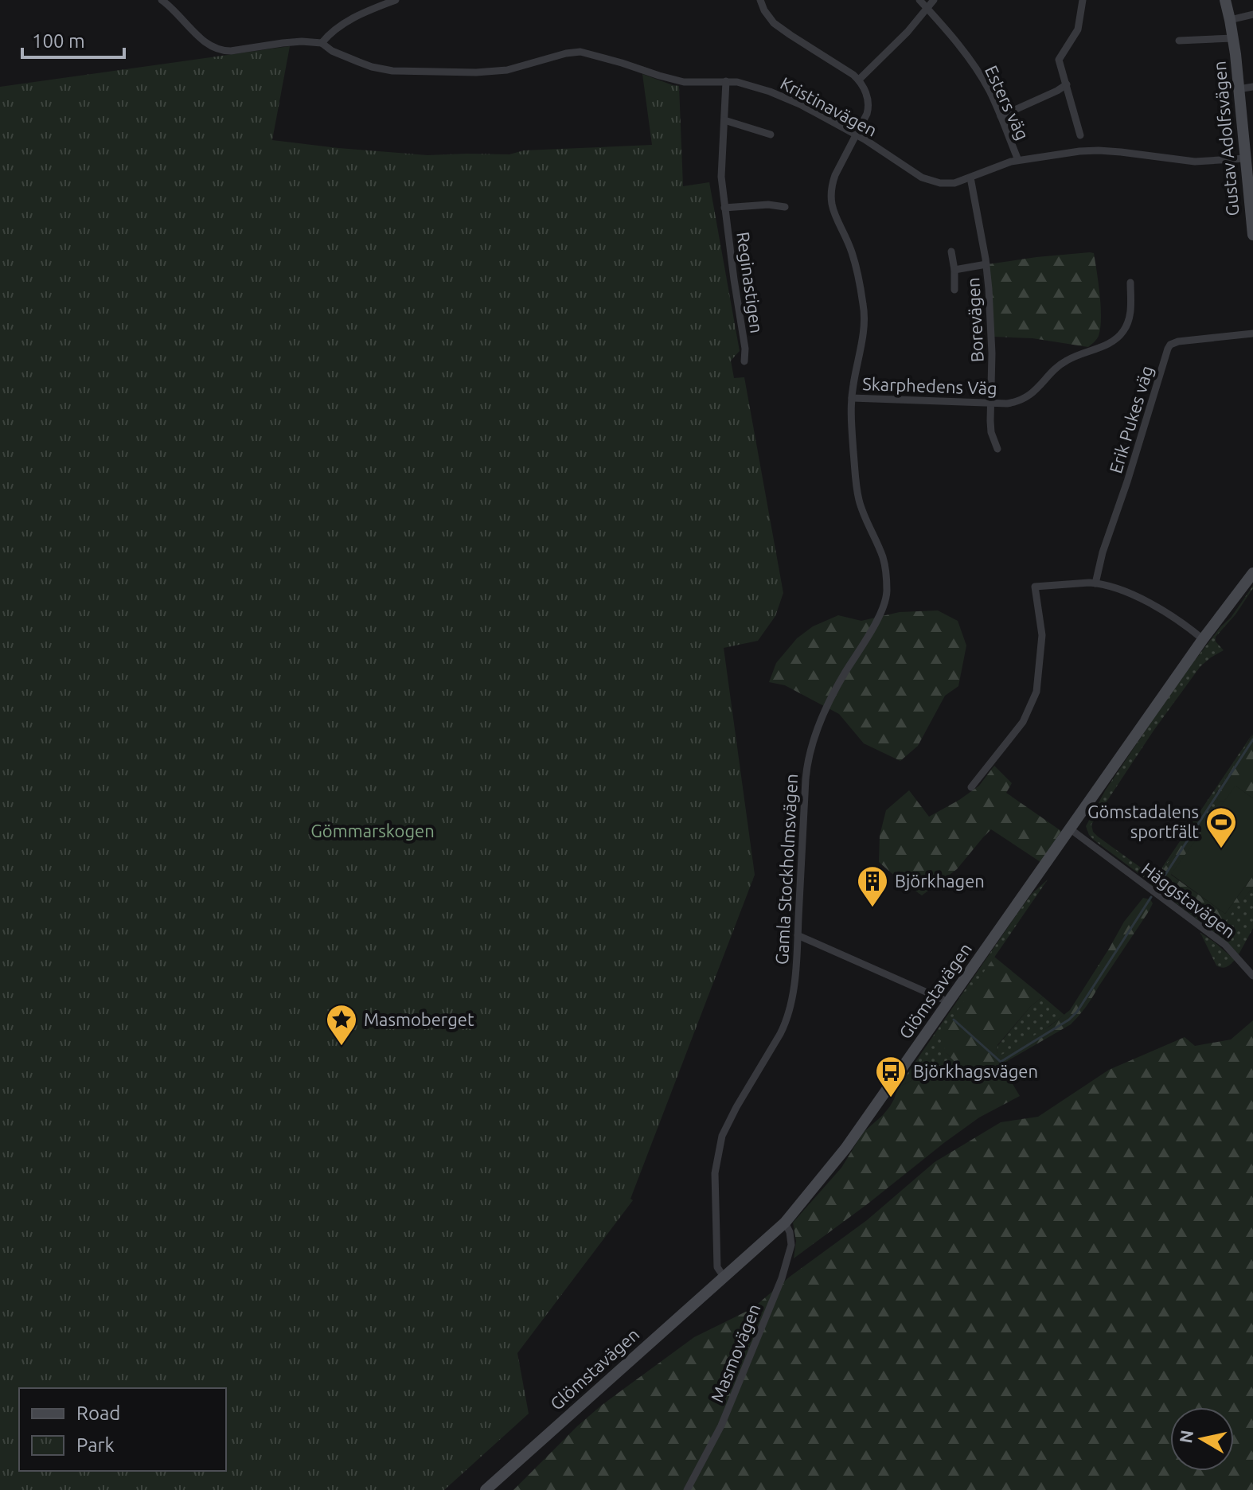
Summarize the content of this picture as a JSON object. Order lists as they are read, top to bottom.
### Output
{
  "streets": {
    "main road": ["Gustav Adolfsvägen", "Glömstavägen"],
    "street": [
      "Esters väg",
      "Kristinavägen",
      "Reginastigen",
      "Borevägen",
      "Skarphedens Väg",
      "Erik Pukes väg",
      "Gamla Stockholmsvägen",
      "Häggstavägen",
      "Masmovägen"
    ]
  },
  "crossings": [
    ["Esters väg", "Kristinavägen"],
    ["Kristinavägen", "Gustav Adolfsvägen"],
    ["Kristinavägen", "Reginastigen"],
    ["Kristinavägen", "Borevägen"],
    ["Kristinavägen", "Gamla Stockholmsvägen"],
    ["Borevägen", "Skarphedens Väg"],
    ["Skarphedens Väg", "Gamla Stockholmsvägen"],
    ["Gamla Stockholmsvägen", "Glömstavägen"],
    ["Häggstavägen", "Glömstavägen"],
    ["Glömstavägen", "Masmovägen"]
  ],
  "parks": ["Gömmarskogen"],
  "places": {
    "sports": ["Gömstadalens sportfält"],
    "building": ["Björkhagen"],
    "place": ["Masmoberget"],
    "bus stop": ["Björkhagsvägen"]
  },
  "legend": ["Road", "Park"],
  "scale_bar": "100 m",
  "north": "left"
}
